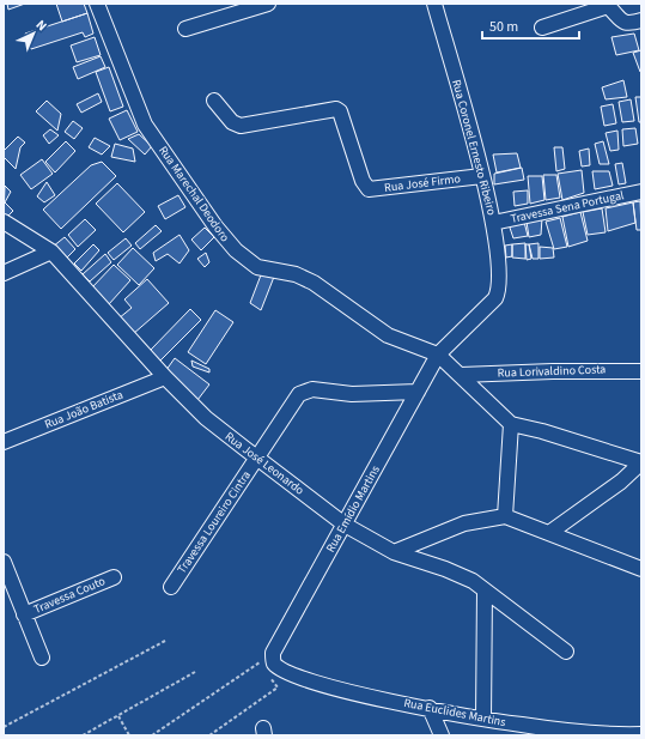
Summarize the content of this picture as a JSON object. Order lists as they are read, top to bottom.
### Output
{
  "streets": {
    "street": [
      "Rua Coronel Ernesto Ribeiro",
      "Rua José Firmo",
      "Rua Marechal Deodoro",
      "Travessa Sena Portugal",
      "Rua Lorivaldino Costa",
      "Rua João Batista",
      "Rua José Leonardo",
      "Rua Emídio Martins",
      "Travessa Loureiro Cintra",
      "Travessa Couto",
      "Rua Euclides Martins"
    ]
  },
  "crossings": [
    ["Rua Coronel Ernesto Ribeiro", "Rua José Firmo"],
    ["Rua Coronel Ernesto Ribeiro", "Rua Marechal Deodoro"],
    ["Rua Coronel Ernesto Ribeiro", "Travessa Sena Portugal"],
    ["Rua Coronel Ernesto Ribeiro", "Rua Emídio Martins"],
    ["Rua Marechal Deodoro", "Rua Emídio Martins"],
    ["Rua João Batista", "Rua José Leonardo"],
    ["Rua José Leonardo", "Rua Emídio Martins"],
    ["Rua José Leonardo", "Travessa Loureiro Cintra"],
    ["Rua Emídio Martins", "Travessa Loureiro Cintra"],
    ["Rua Emídio Martins", "Rua Euclides Martins"]
  ],
  "scale_bar": "50 m",
  "north": "top right"
}
